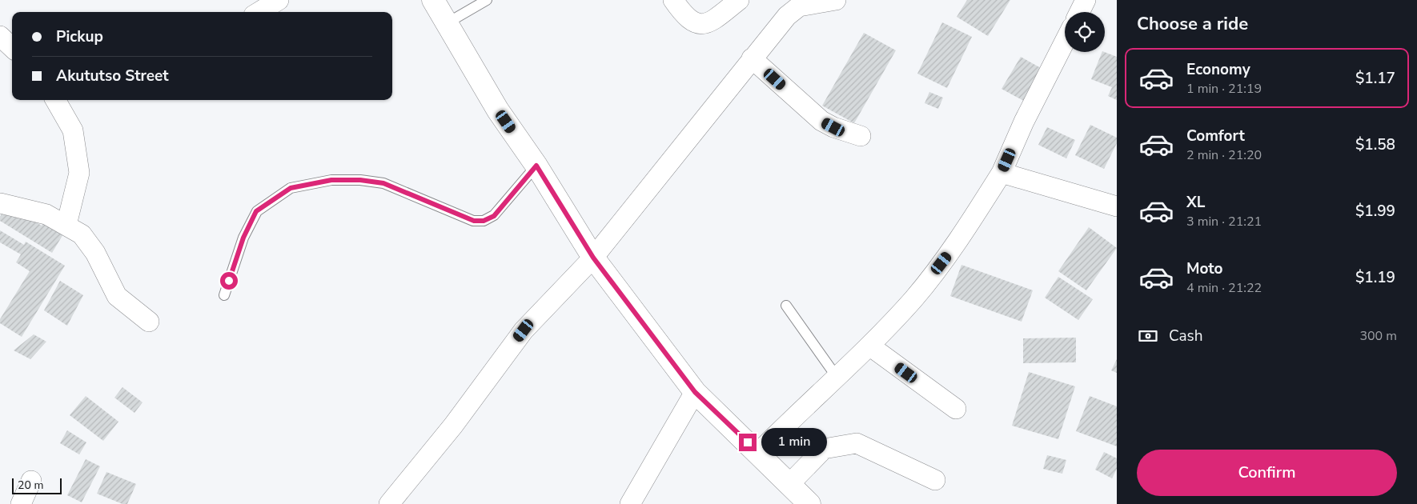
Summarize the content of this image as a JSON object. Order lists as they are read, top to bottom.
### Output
{
  "scale_bar": "20 m",
  "page": {
    "heading": "Choose a ride",
    "banner": ["Pickup", "Akututso Street"],
    "list": [
      {
        "name": "Economy",
        "note": "1 min · 21:19",
        "value": "$1.17"
      },
      {
        "name": "Comfort",
        "note": "2 min · 21:20",
        "value": "$1.58"
      },
      {
        "name": "XL",
        "note": "3 min · 21:21",
        "value": "$1.99"
      },
      {
        "name": "Moto",
        "note": "4 min · 21:22",
        "value": "$1.19"
      }
    ],
    "pay": ["Cash", "300 m"],
    "bubble": "1 min",
    "buttons": "Confirm",
    "scale": "20 m"
  }
}
